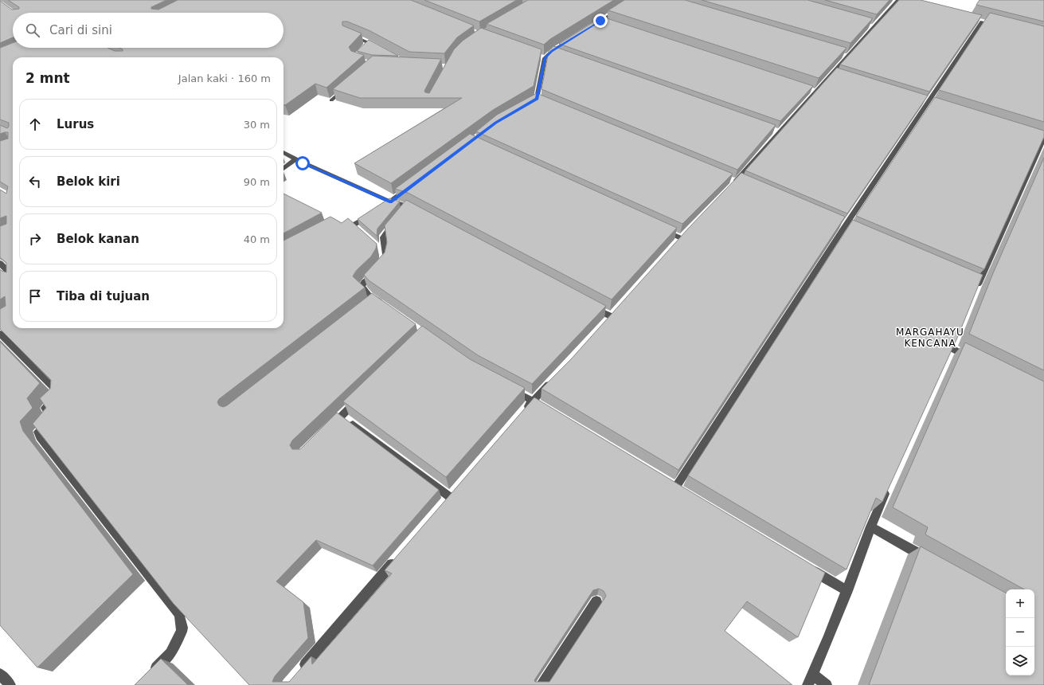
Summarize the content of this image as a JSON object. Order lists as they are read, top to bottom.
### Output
{
  "districts": ["MARGAHAYU KENCANA"],
  "page": {
    "search": "Cari di sini",
    "heading": ["2 mnt", "Jalan kaki · 160 m"],
    "list": [
      ["Lurus", "30 m"],
      ["Belok kiri", "90 m"],
      ["Belok kanan", "40 m"],
      "Tiba di tujuan"
    ],
    "map_buttons": ["+", "−"]
  }
}
